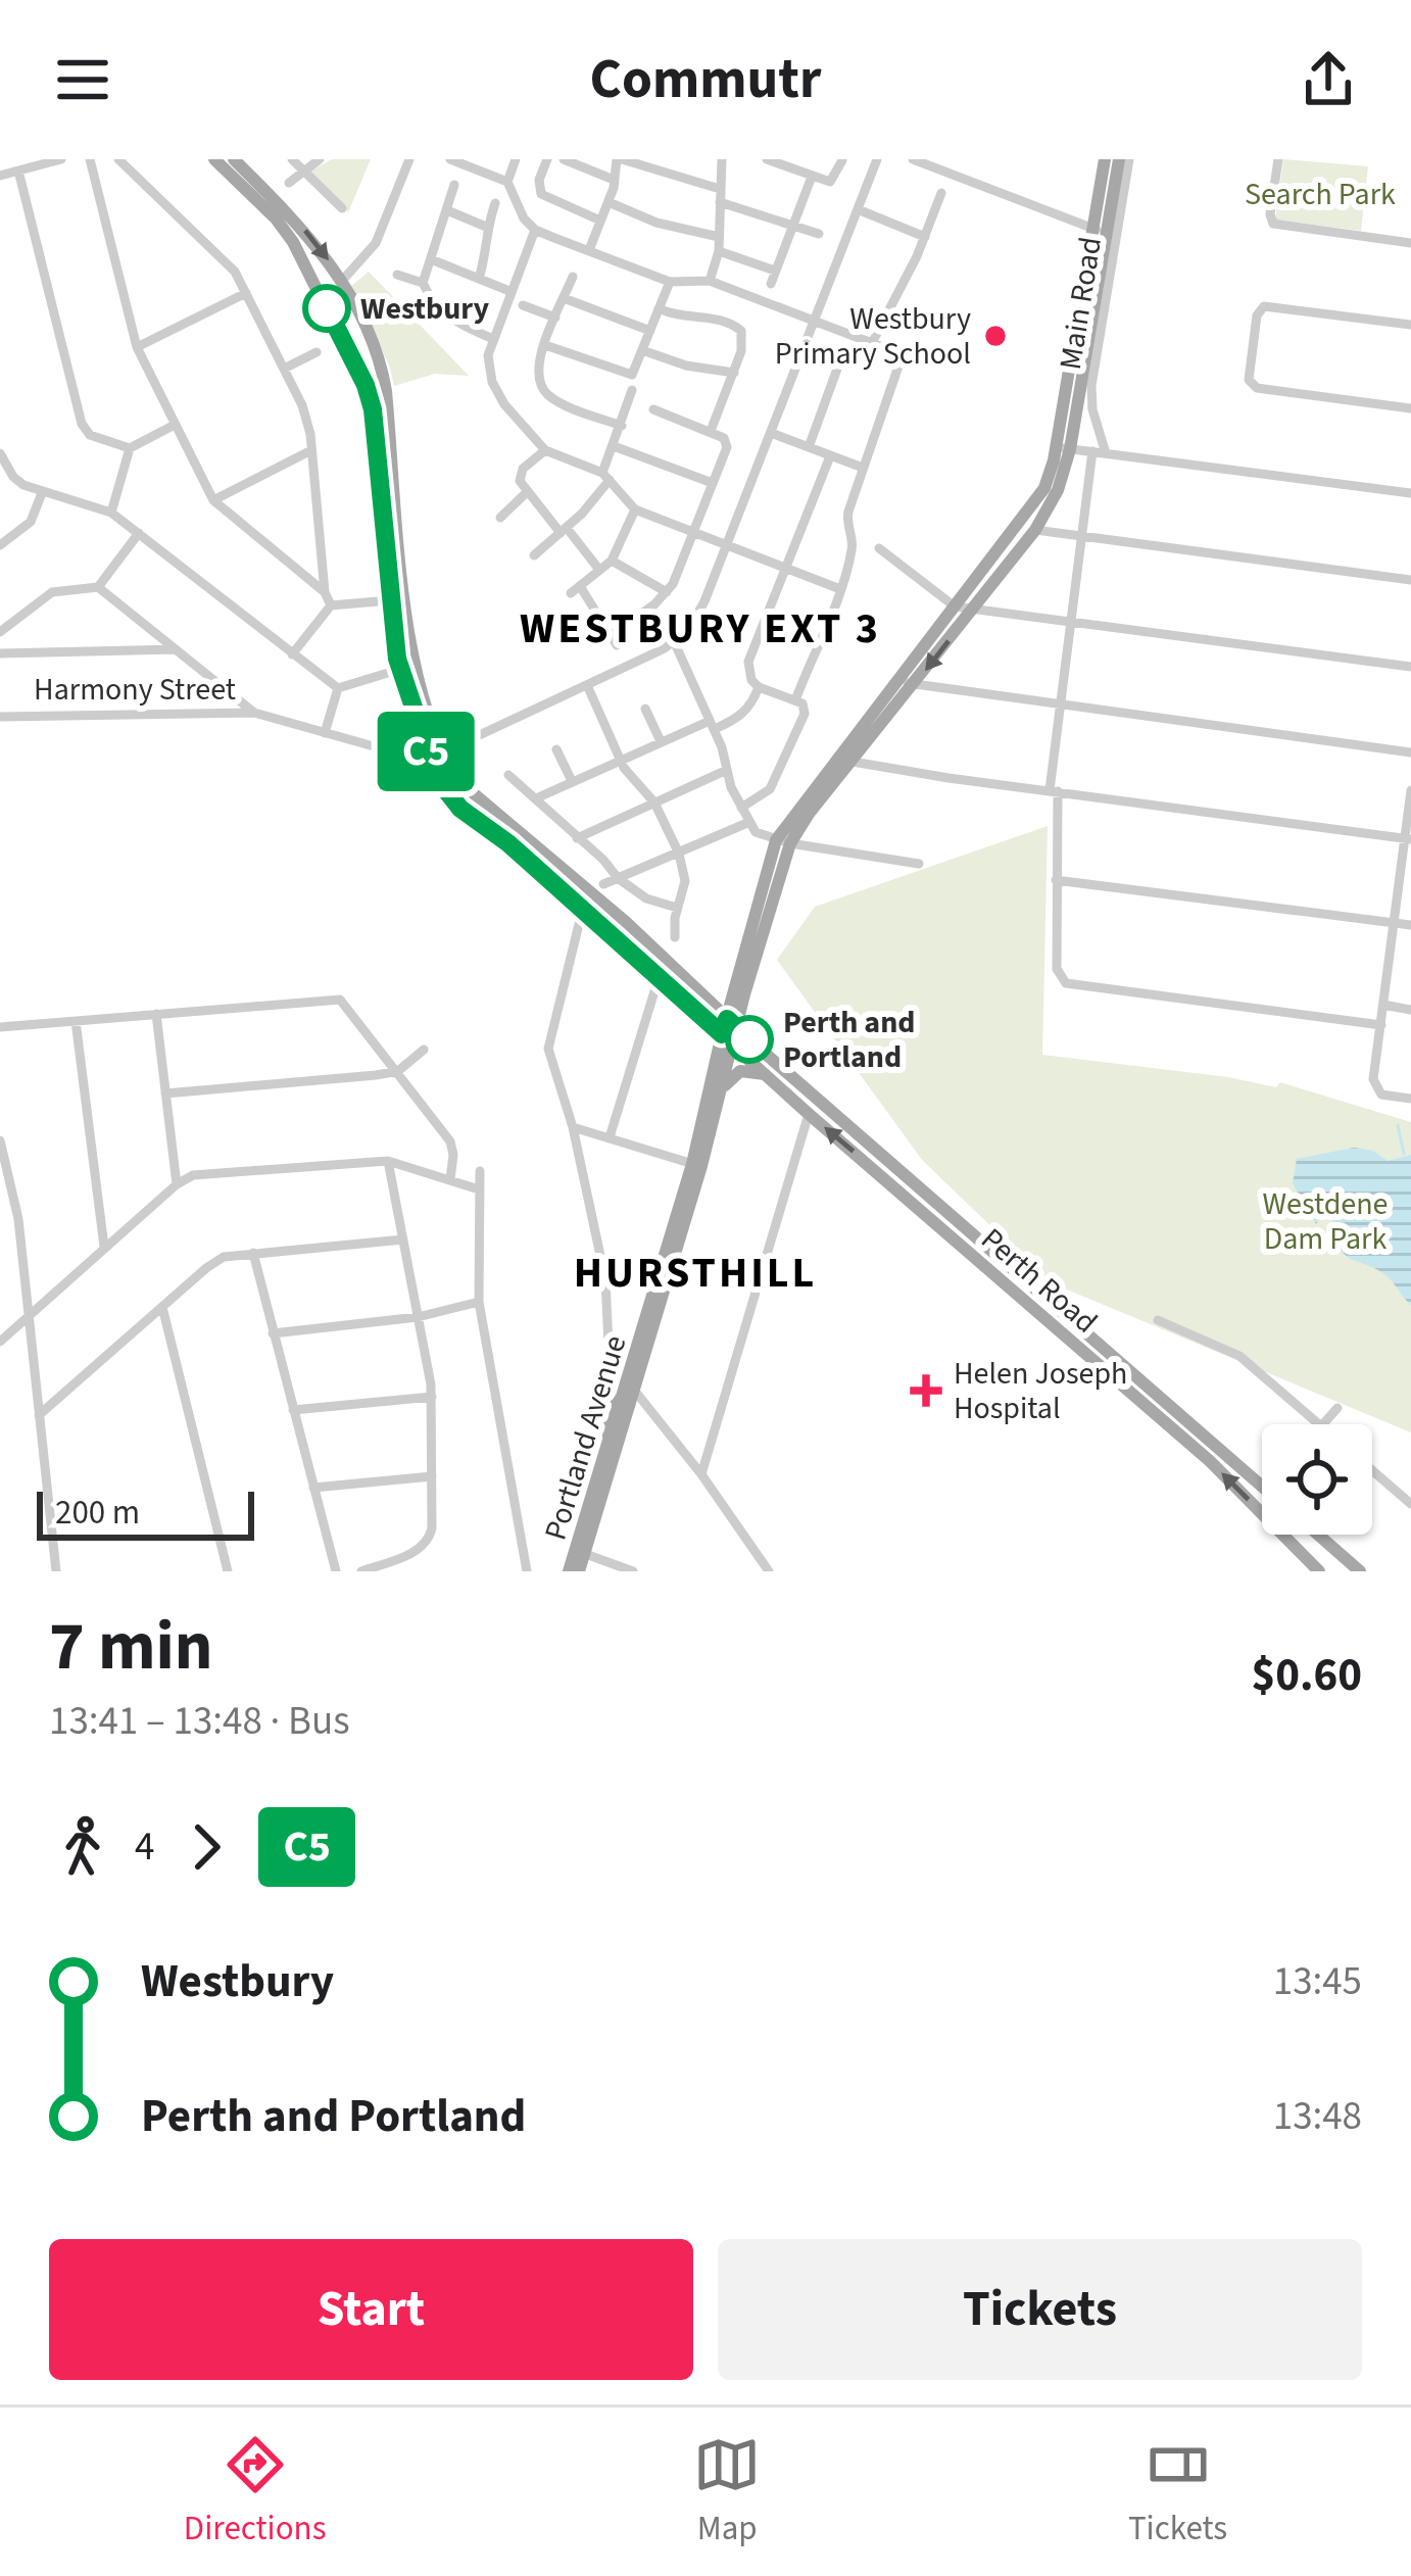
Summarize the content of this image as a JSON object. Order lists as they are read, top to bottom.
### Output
{
  "streets": {
    "main road": ["Main Road", "Perth Road", "Portland Avenue"],
    "street": ["Harmony Street"]
  },
  "crossings": [
    ["Perth Road", "Portland Avenue"]
  ],
  "districts": ["WESTBURY EXT 3", "HURSTHILL"],
  "parks": ["Search Park", "Westdene Dam Park"],
  "places": {
    "other": ["Westbury", "Westbury Primary School", "Perth and Portland"],
    "health": ["Helen Joseph Hospital"]
  },
  "lines": ["bus line C5"],
  "scale_bar": "200 m",
  "page": {
    "header": "Commutr",
    "on_map": "C5",
    "scale": "200 m",
    "heading": ["7 min", "13:41 – 13:48 · Bus", "$0.60"],
    "legs": ["4", "C5"],
    "list": [
      {
        "name": "Westbury",
        "value": "13:45"
      },
      {
        "name": "Perth and Portland",
        "value": "13:48"
      }
    ],
    "buttons": ["Start", "Tickets"],
    "tabs": ["Directions", "Map", "Tickets"]
  }
}
